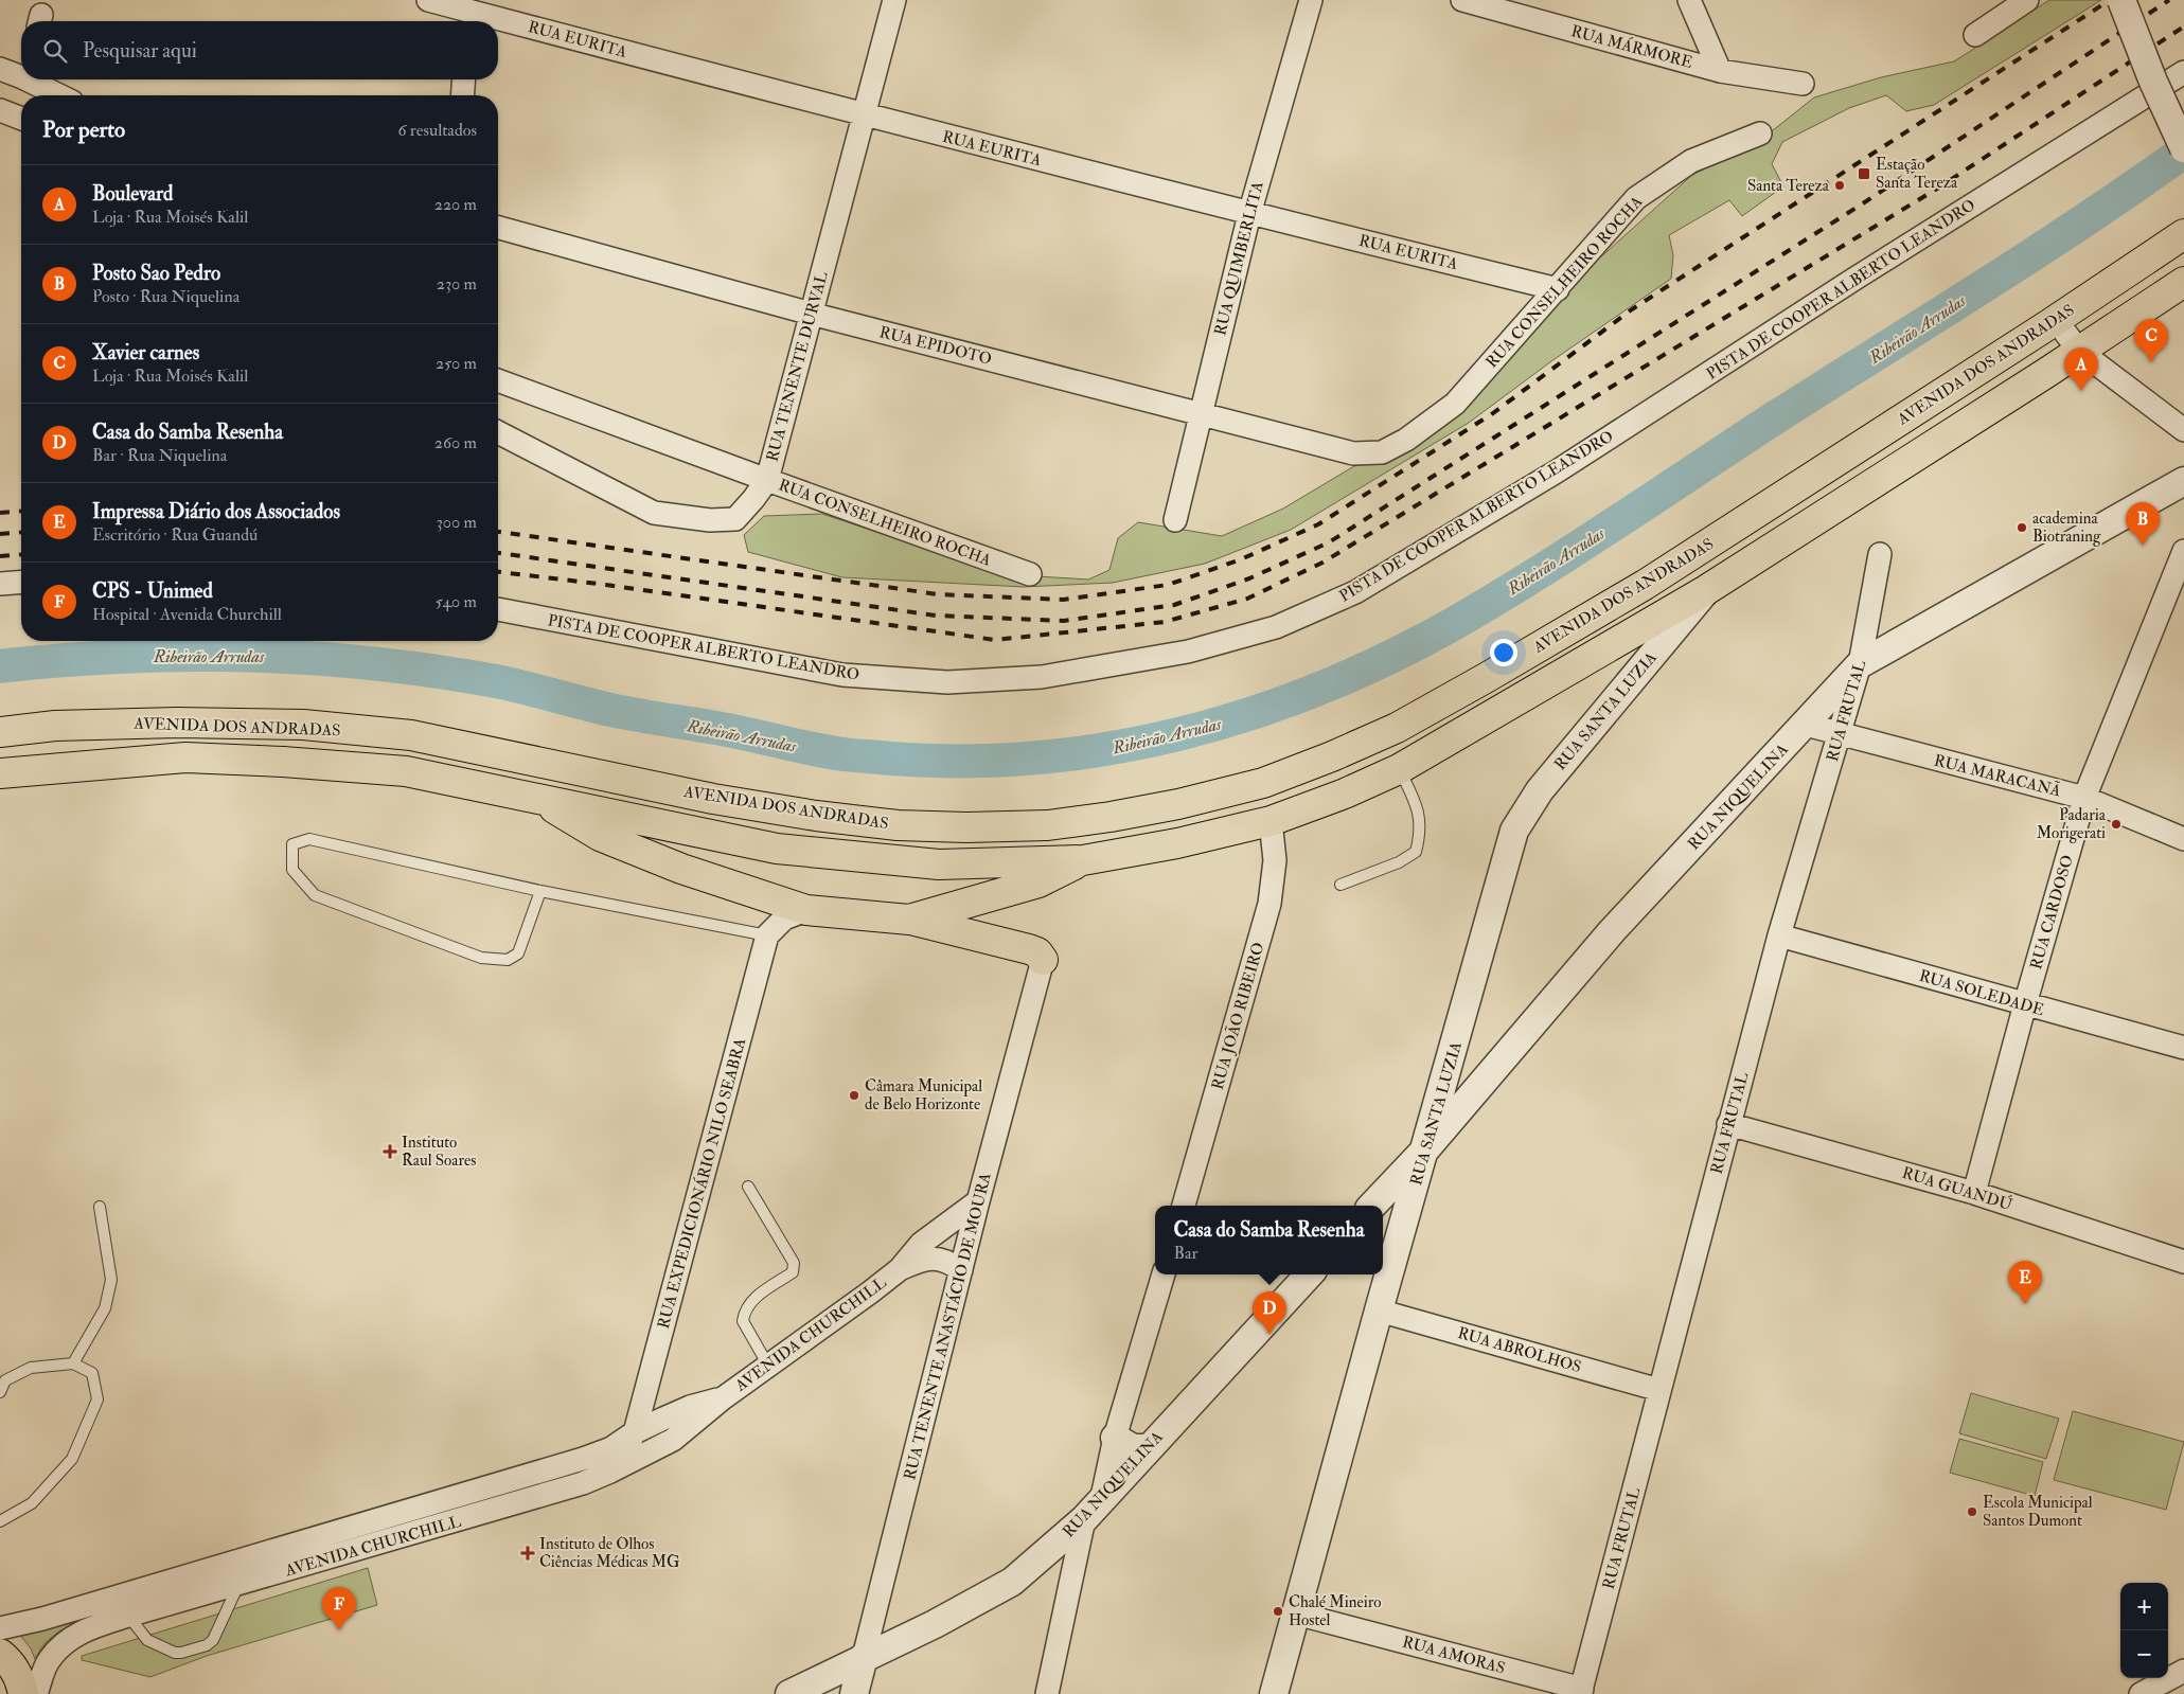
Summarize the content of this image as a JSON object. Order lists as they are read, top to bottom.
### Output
{
  "streets": {
    "main road": ["AVENIDA DOS ANDRADAS"],
    "street": [
      "RUA EURITA",
      "RUA MÁRMORE",
      "RUA QUIMBERLITA",
      "RUA CONSELHEIRO ROCHA",
      "PISTA DE COOPER ALBERTO LEANDRO",
      "RUA EPIDOTO",
      "RUA TENENTE DURVAL",
      "RUA SANTA LUZIA",
      "RUA FRUTAL",
      "RUA MARACANÃ",
      "RUA NIQUELINA",
      "RUA CARDOSO",
      "RUA SOLEDADE",
      "RUA JOÃO RIBEIRO",
      "RUA EXPEDICIONÁRIO NILO SEABRA",
      "RUA GUANDÚ",
      "RUA TENENTE ANASTÁCIO DE MOURA",
      "AVENIDA CHURCHILL",
      "RUA ABROLHOS",
      "RUA AMORAS"
    ]
  },
  "crossings": [
    ["RUA EURITA", "RUA QUIMBERLITA"],
    ["RUA EURITA", "RUA CONSELHEIRO ROCHA"],
    ["RUA EURITA", "RUA TENENTE DURVAL"],
    ["RUA QUIMBERLITA", "RUA EPIDOTO"],
    ["RUA CONSELHEIRO ROCHA", "RUA EPIDOTO"],
    ["RUA CONSELHEIRO ROCHA", "RUA TENENTE DURVAL"],
    ["RUA EPIDOTO", "RUA TENENTE DURVAL"],
    ["AVENIDA DOS ANDRADAS", "RUA SANTA LUZIA"],
    ["AVENIDA DOS ANDRADAS", "RUA JOÃO RIBEIRO"],
    ["RUA SANTA LUZIA", "RUA NIQUELINA"],
    ["RUA SANTA LUZIA", "RUA ABROLHOS"],
    ["RUA SANTA LUZIA", "RUA AMORAS"],
    ["RUA FRUTAL", "RUA MARACANÃ"],
    ["RUA FRUTAL", "RUA NIQUELINA"],
    ["RUA FRUTAL", "RUA SOLEDADE"],
    ["RUA FRUTAL", "RUA GUANDÚ"],
    ["RUA FRUTAL", "RUA ABROLHOS"],
    ["RUA FRUTAL", "RUA AMORAS"],
    ["RUA MARACANÃ", "RUA NIQUELINA"],
    ["RUA MARACANÃ", "RUA CARDOSO"],
    ["RUA NIQUELINA", "RUA TENENTE ANASTÁCIO DE MOURA"],
    ["RUA CARDOSO", "RUA SOLEDADE"],
    ["RUA CARDOSO", "RUA GUANDÚ"],
    ["RUA EXPEDICIONÁRIO NILO SEABRA", "AVENIDA CHURCHILL"],
    ["RUA TENENTE ANASTÁCIO DE MOURA", "AVENIDA CHURCHILL"]
  ],
  "water": ["Ribeirão Arrudas"],
  "places": {
    "transit": ["Estação Santa Tereza"],
    "other": [
      "Santa Tereza",
      "academina Biotraning",
      "Padaria Morigerati",
      "Câmara Municipal de Belo Horizonte",
      "Escola Municipal Santos Dumont",
      "Chalé Mineiro Hostel"
    ],
    "health": ["Instituto Raul Soares", "Instituto de Olhos Ciências Médicas MG"]
  },
  "page": {
    "search": "Pesquisar aqui",
    "heading": ["Por perto", "6 resultados"],
    "list": [
      {
        "mark": "A",
        "name": "Boulevard",
        "note": "Loja · Rua Moisés Kalil",
        "value": "220 m"
      },
      {
        "mark": "B",
        "name": "Posto Sao Pedro",
        "note": "Posto · Rua Niquelina",
        "value": "230 m"
      },
      {
        "mark": "C",
        "name": "Xavier carnes",
        "note": "Loja · Rua Moisés Kalil",
        "value": "250 m"
      },
      {
        "mark": "D",
        "name": "Casa do Samba Resenha",
        "note": "Bar · Rua Niquelina",
        "value": "260 m"
      },
      {
        "mark": "E",
        "name": "Impressa Diário dos Associados",
        "note": "Escritório · Rua Guandú",
        "value": "300 m"
      },
      {
        "mark": "F",
        "name": "CPS - Unimed",
        "note": "Hospital · Avenida Churchill",
        "value": "540 m"
      }
    ],
    "pins": [
      "C",
      "A",
      "B",
      "E",
      "D",
      "F"
    ],
    "popup": ["Casa do Samba Resenha", "Bar"],
    "map_buttons": ["+", "−"]
  }
}
